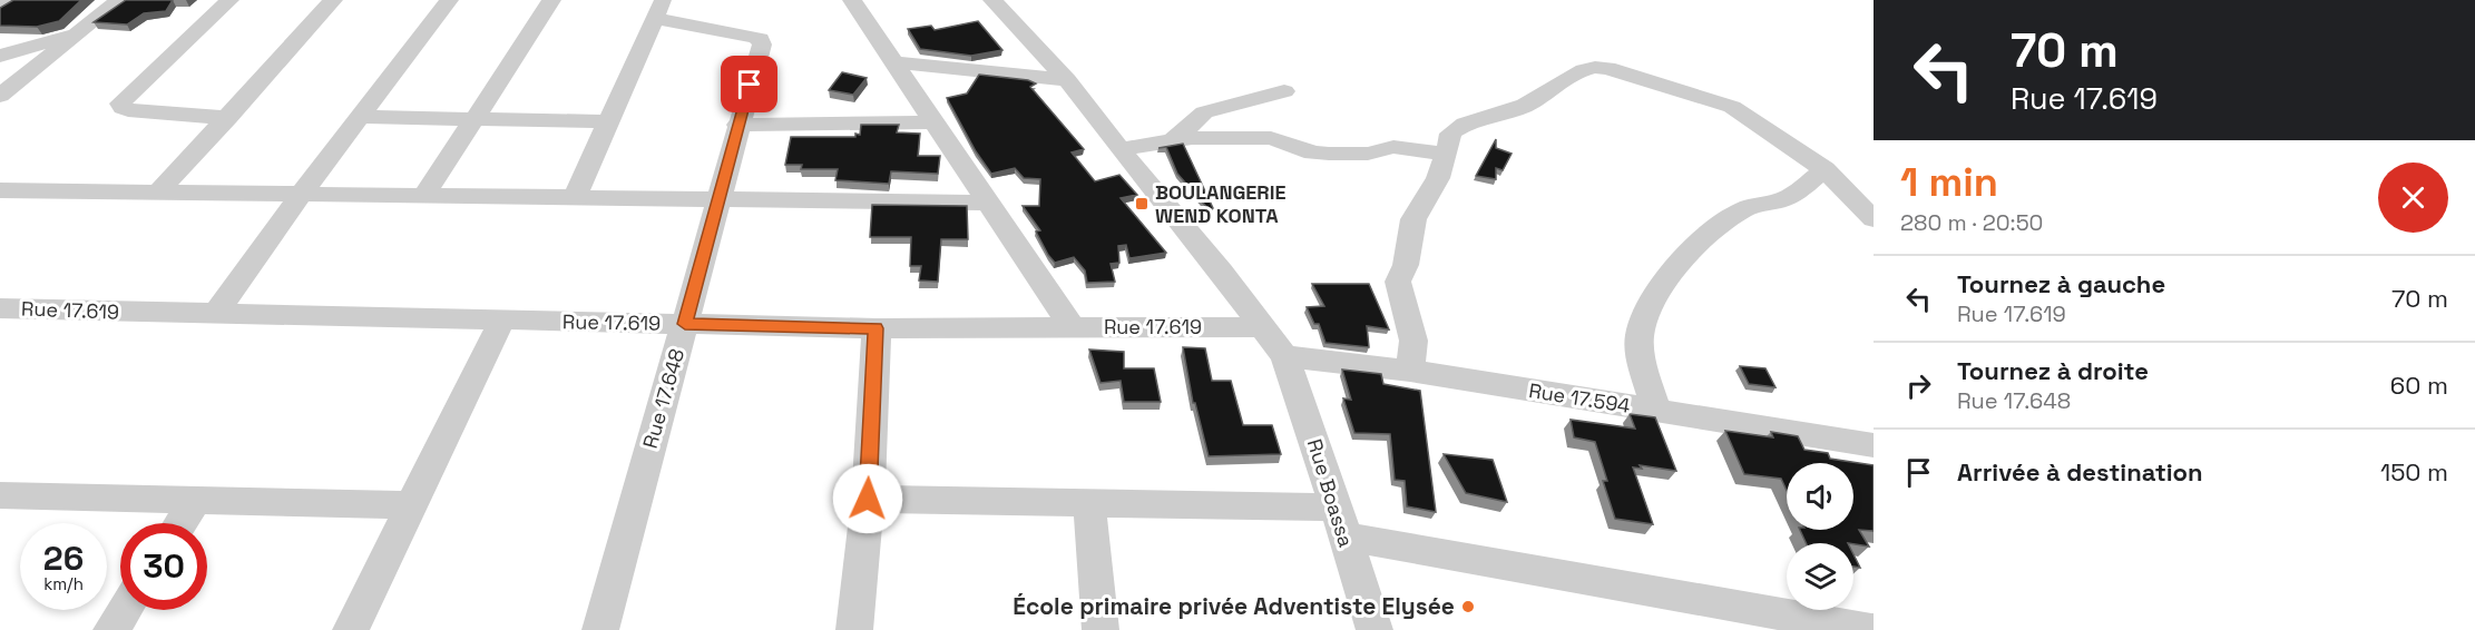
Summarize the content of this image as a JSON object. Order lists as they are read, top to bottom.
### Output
{
  "streets": {
    "street": [
      "Rue 17.619",
      "Rue 17.648",
      "Rue 17.594",
      "Rue Boassa"
    ]
  },
  "crossings": [
    ["Rue 17.619", "Rue 17.648"],
    ["Rue 17.619", "Rue Boassa"],
    ["Rue 17.594", "Rue Boassa"]
  ],
  "places": {
    "transit": ["BOULANGERIE WEND KONTA"],
    "other": ["École primaire privée Adventiste Elysée"]
  },
  "page": {
    "turn": ["70 m", "Rue 17.619"],
    "heading": ["1 min", "280 m · 20:50"],
    "list": [
      {
        "name": "Tournez à gauche",
        "note": "Rue 17.619",
        "value": "70 m"
      },
      {
        "name": "Tournez à droite",
        "note": "Rue 17.648",
        "value": "60 m"
      },
      {
        "name": "Arrivée à destination",
        "value": "150 m"
      }
    ],
    "speed": "26 km/h",
    "limit": "30"
  }
}
